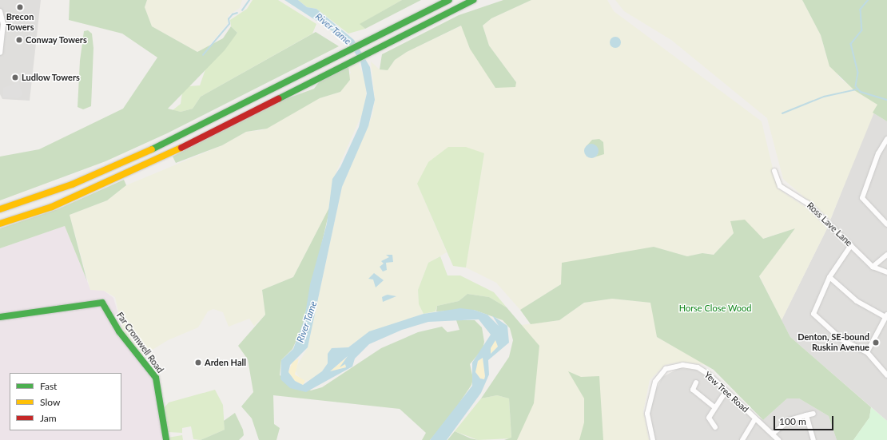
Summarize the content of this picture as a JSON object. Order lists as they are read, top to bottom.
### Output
{
  "streets": {
    "main road": ["Far Cromwell Road"],
    "street": ["Ross Lave Lane", "Yew Tree Road"]
  },
  "water": ["River Tame"],
  "parks": ["Horse Close Wood"],
  "places": [
    "Brecon Towers",
    "Conway Towers",
    "Ludlow Towers",
    "Denton, SE-bound Ruskin Avenue",
    "Arden Hall"
  ],
  "legend": ["Fast", "Slow", "Jam"],
  "scale_bar": "100 m"
}
